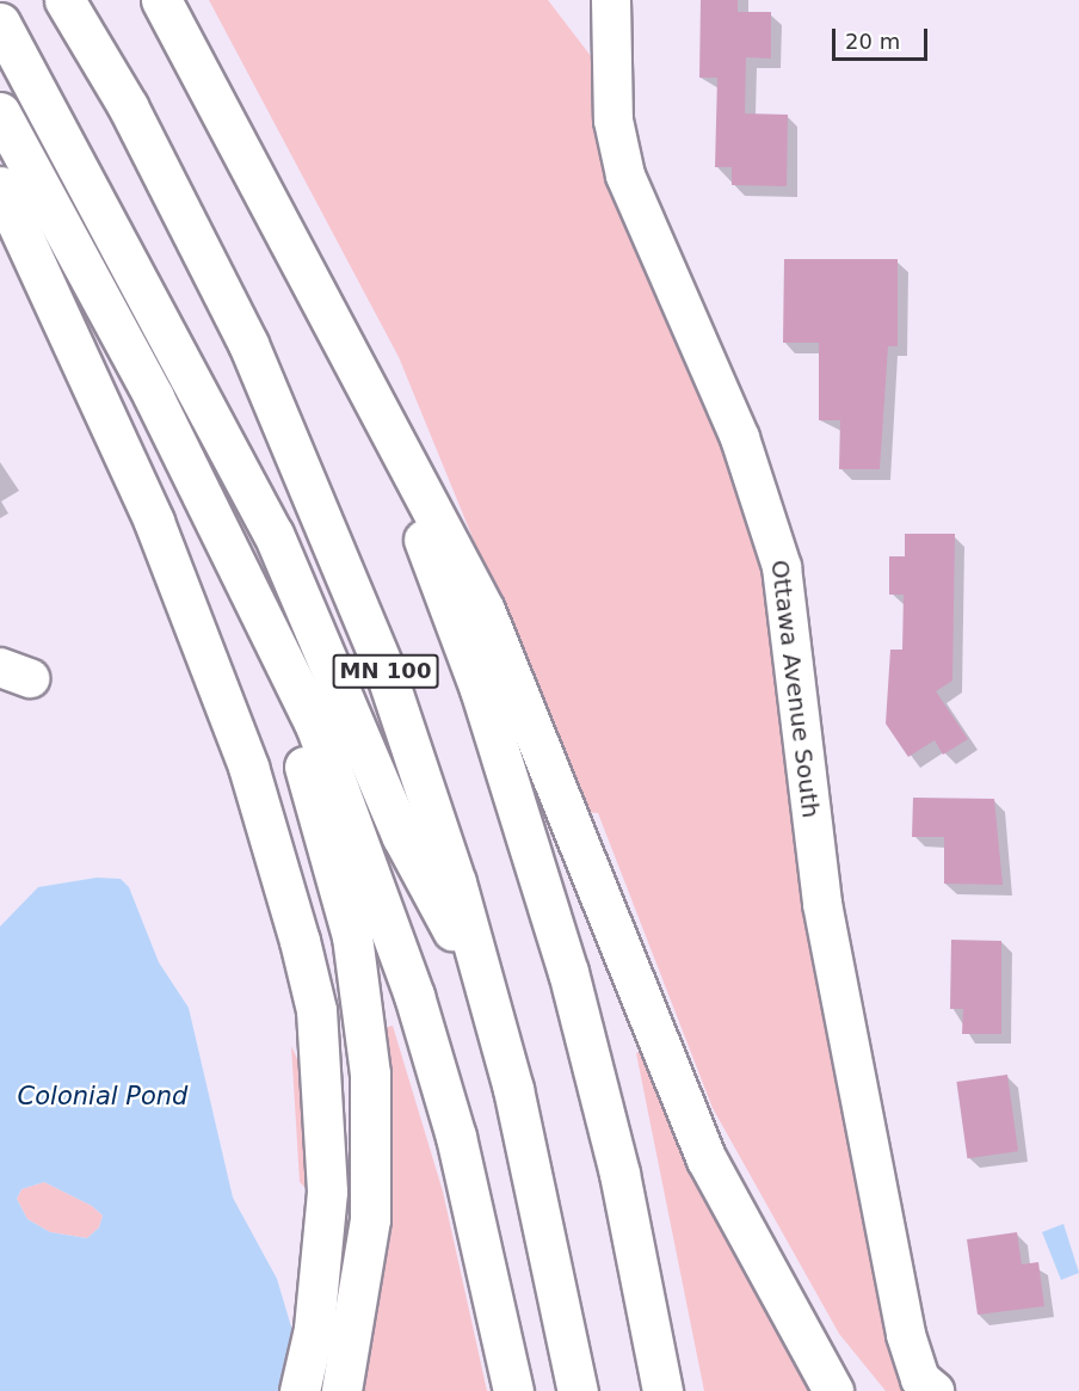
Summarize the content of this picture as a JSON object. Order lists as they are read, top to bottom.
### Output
{
  "streets": {
    "highway": ["MN 100"],
    "street": ["Ottawa Avenue South"]
  },
  "water": ["Colonial Pond"],
  "scale_bar": "20 m"
}
